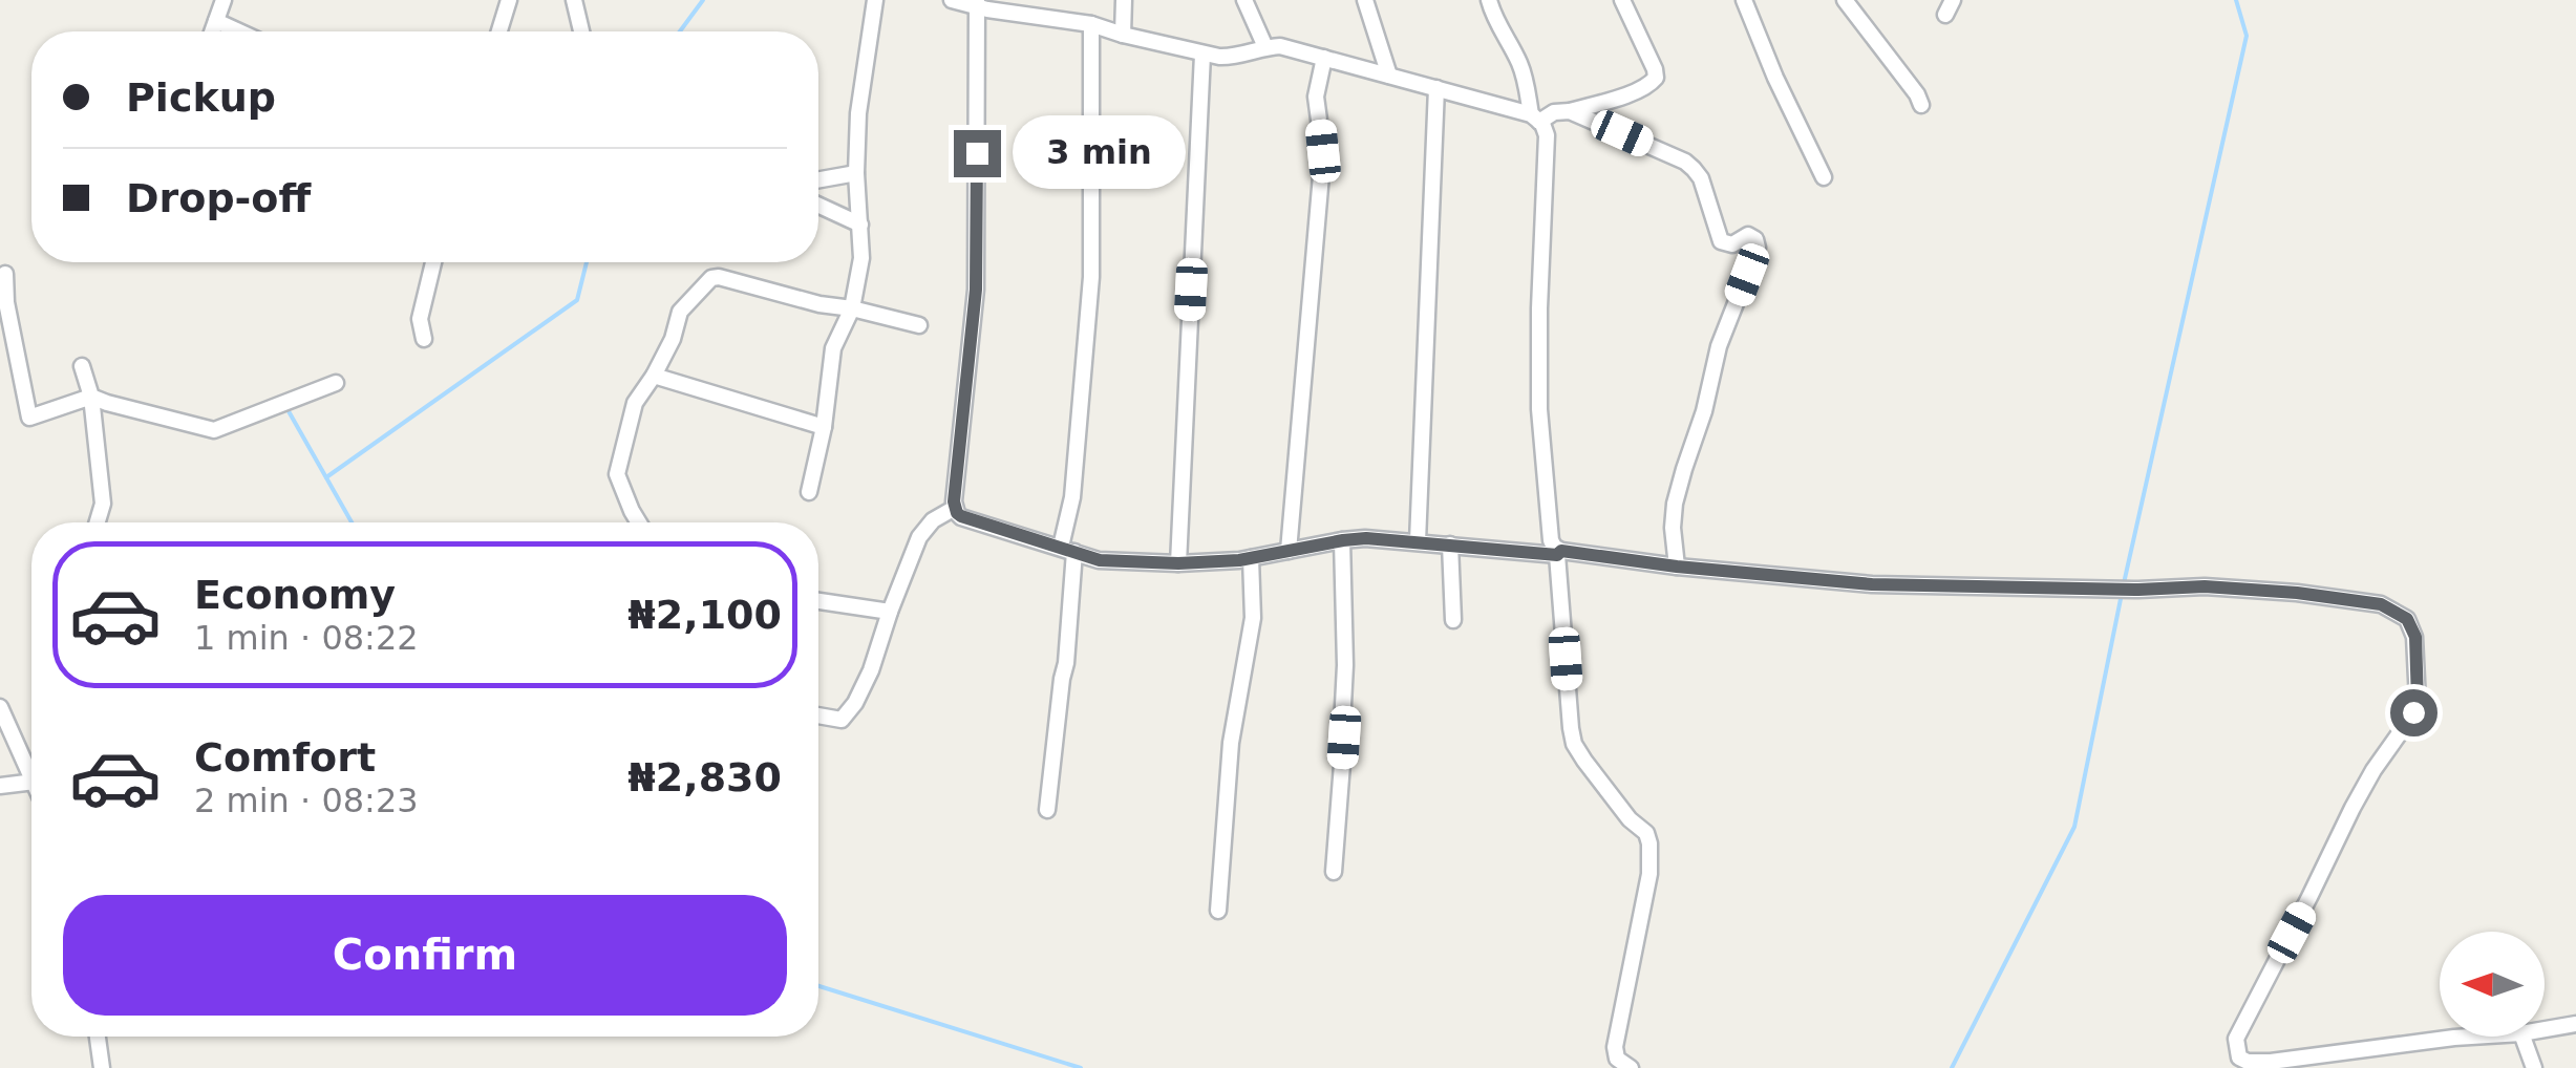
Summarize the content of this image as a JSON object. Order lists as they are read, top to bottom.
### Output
{
  "north": "left",
  "page": {
    "banner": ["Pickup", "Drop-off"],
    "bubble": "3 min",
    "list": [
      {
        "name": "Economy",
        "note": "1 min · 08:22",
        "value": "₦2,100"
      },
      {
        "name": "Comfort",
        "note": "2 min · 08:23",
        "value": "₦2,830"
      }
    ],
    "buttons": "Confirm"
  }
}
